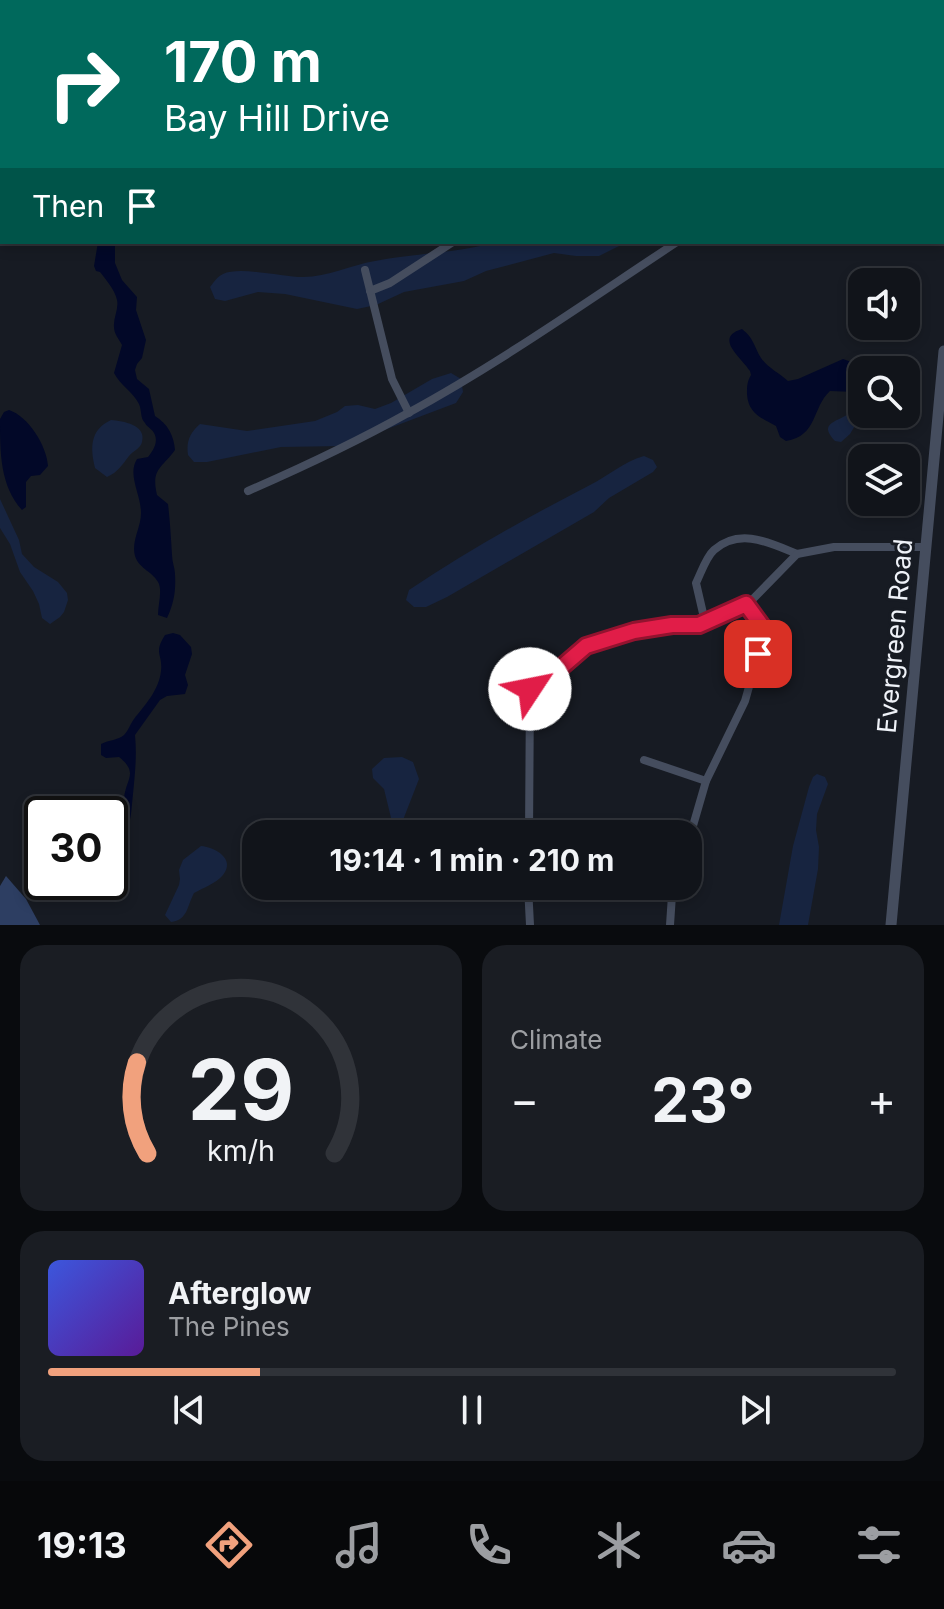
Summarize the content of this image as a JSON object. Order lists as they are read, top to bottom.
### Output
{
  "streets": {
    "street": ["Evergreen Road"]
  },
  "page": {
    "turn": ["170 m", "Bay Hill Drive"],
    "then": "Then",
    "limit": "30",
    "trip": "19:14 · 1 min · 210 m",
    "tile": "Climate",
    "heat": ["−", "23°", "+"],
    "song": ["Afterglow", "The Pines"],
    "tabs": "19:13",
    "gauge": ["29", "km/h"]
  }
}
